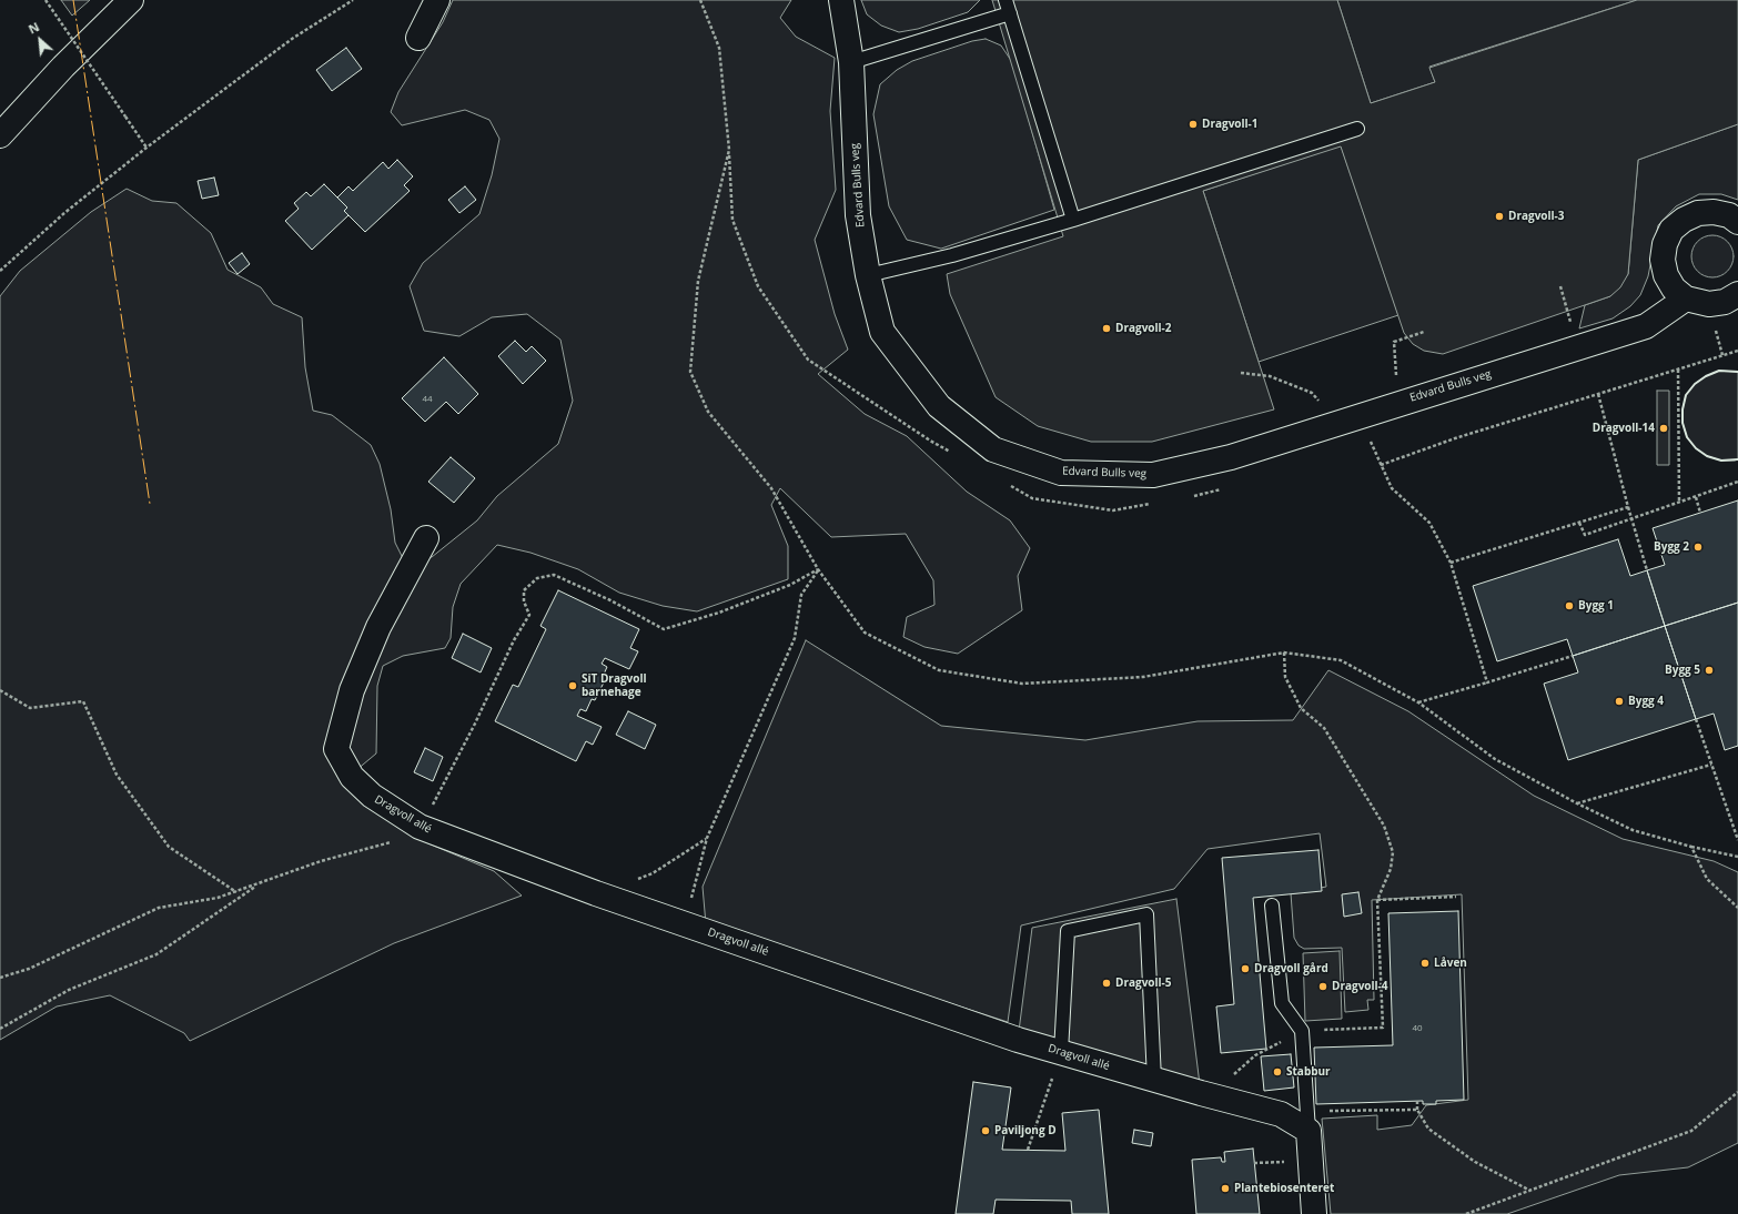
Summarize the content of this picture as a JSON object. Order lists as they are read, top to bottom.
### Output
{
  "streets": {
    "street": ["Edvard Bulls veg", "Dragvoll allé"]
  },
  "places": [
    "Dragvoll-1",
    "Dragvoll-3",
    "Dragvoll-2",
    "Dragvoll-14",
    "Bygg 2",
    "Bygg 1",
    "Bygg 5",
    "SiT Dragvoll barnehage",
    "Bygg 4",
    "Låven",
    "Dragvoll gård",
    "Dragvoll-5",
    "Dragvoll-4",
    "Stabbur",
    "Paviljong D",
    "Plantebiosenteret"
  ],
  "house_numbers": ["44", "40"],
  "north": "top left"
}
